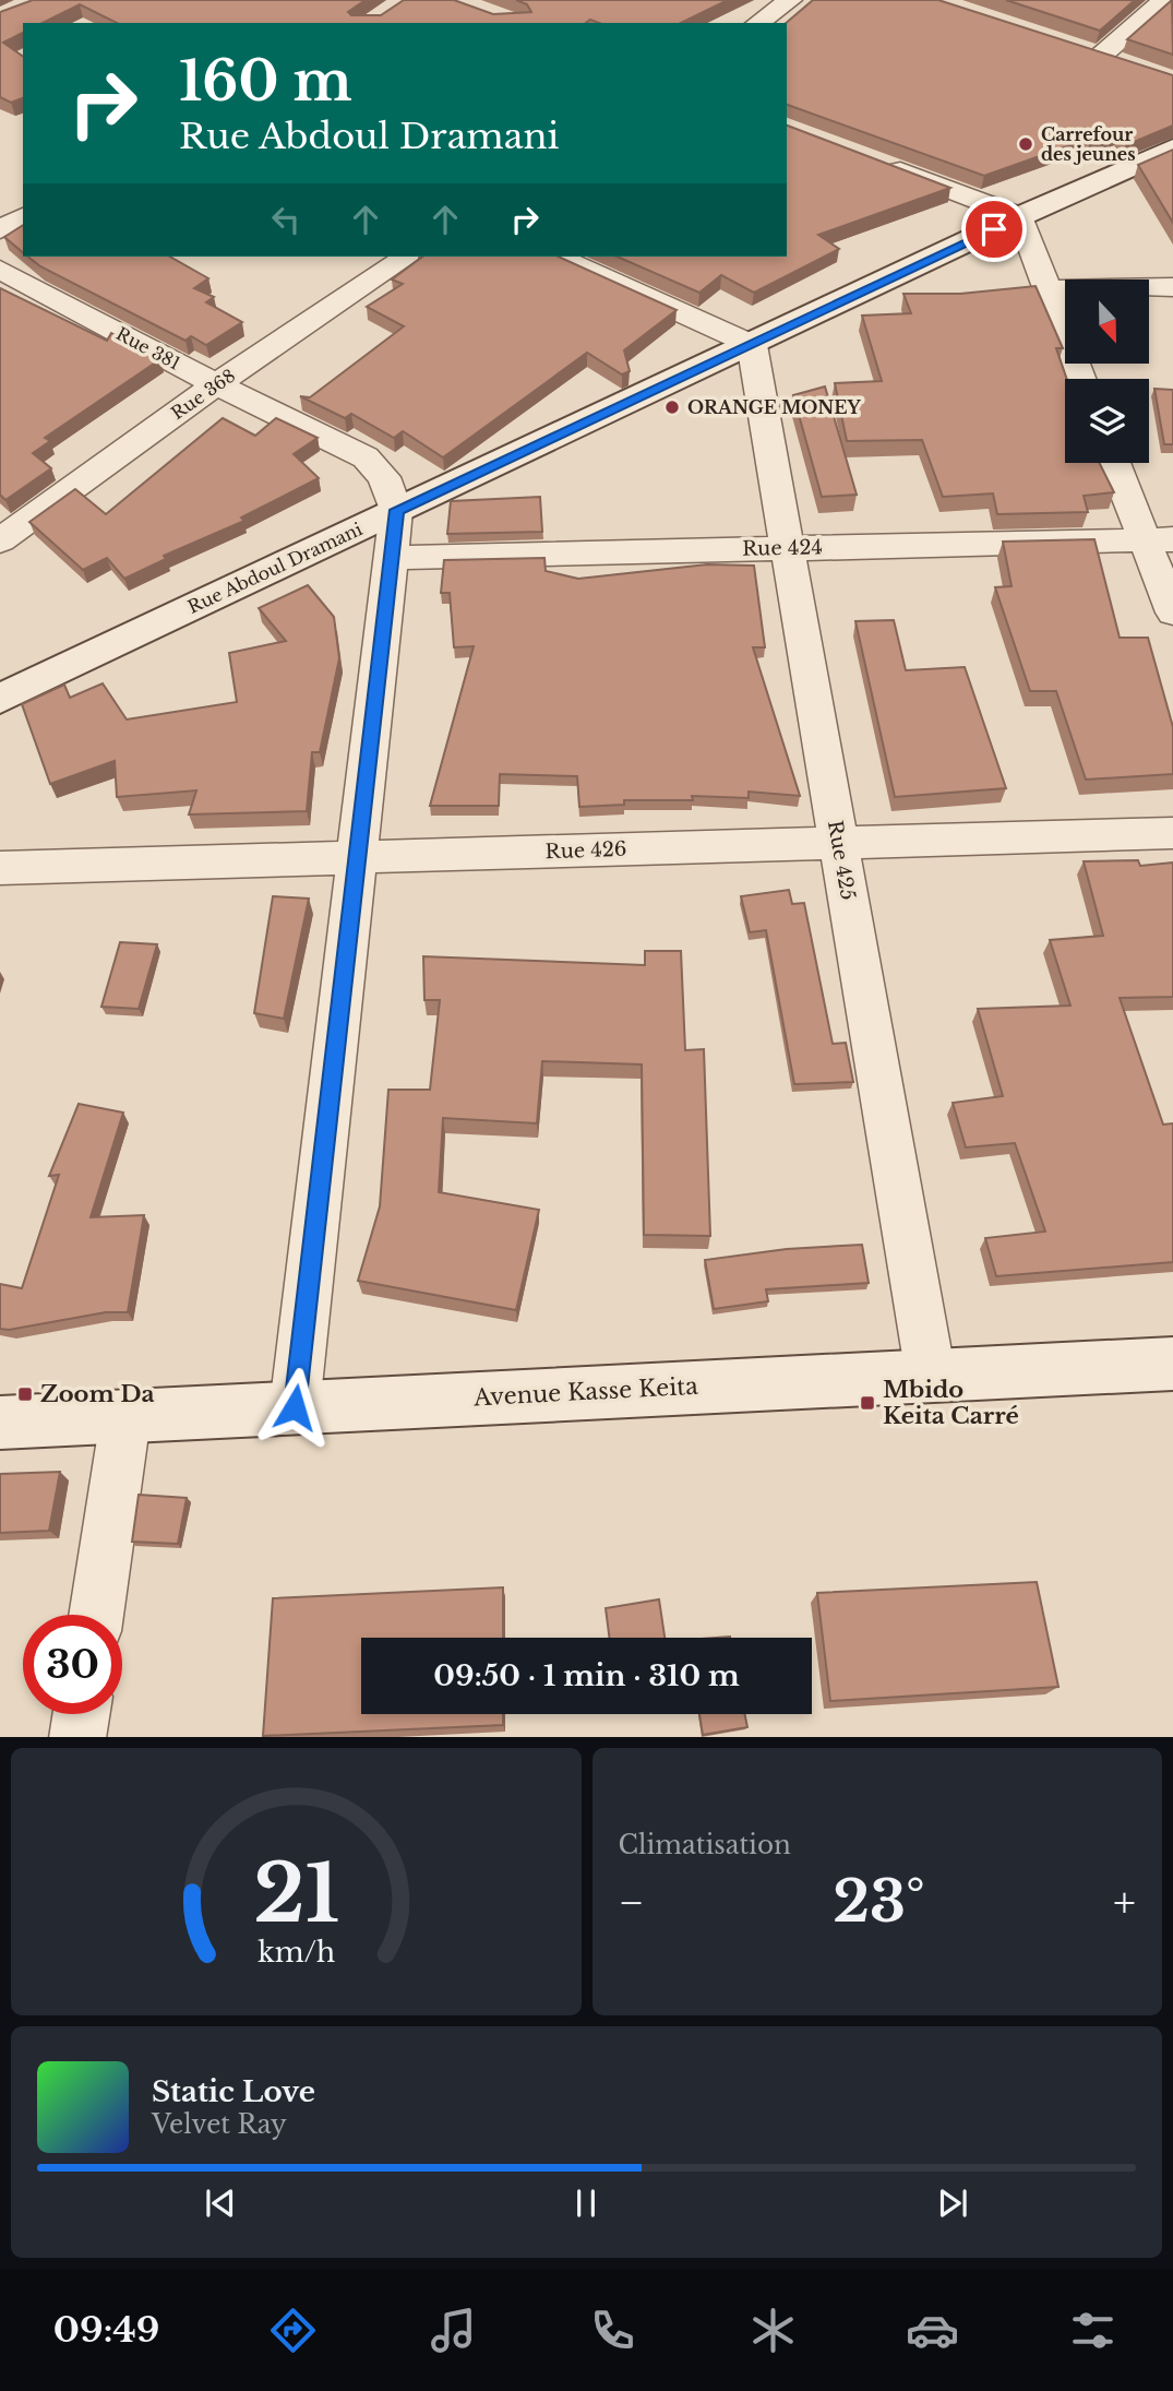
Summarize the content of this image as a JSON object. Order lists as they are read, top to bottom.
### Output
{
  "streets": {
    "main road": ["Rue Abdoul Dramani", "Avenue Kasse Keita"],
    "street": [
      "Rue 381",
      "Rue 368",
      "Rue 424",
      "Rue 426",
      "Rue 425"
    ]
  },
  "crossings": [
    ["Rue 381", "Rue 368"],
    ["Rue 381", "Rue Abdoul Dramani"],
    ["Rue 424", "Rue 425"],
    ["Rue Abdoul Dramani", "Rue 425"],
    ["Rue 426", "Rue 425"],
    ["Rue 425", "Avenue Kasse Keita"]
  ],
  "places": {
    "other": ["Carrefour des jeunes", "ORANGE MONEY"],
    "transit": ["Zoom Da", "Mbido Keita Carré"]
  },
  "north": "bottom",
  "page": {
    "turn": ["160 m", "Rue Abdoul Dramani"],
    "limit": "30",
    "trip": "09:50 · 1 min · 310 m",
    "tile": "Climatisation",
    "heat": ["−", "23°", "+"],
    "song": ["Static Love", "Velvet Ray"],
    "tabs": "09:49",
    "gauge": ["21", "km/h"]
  }
}
